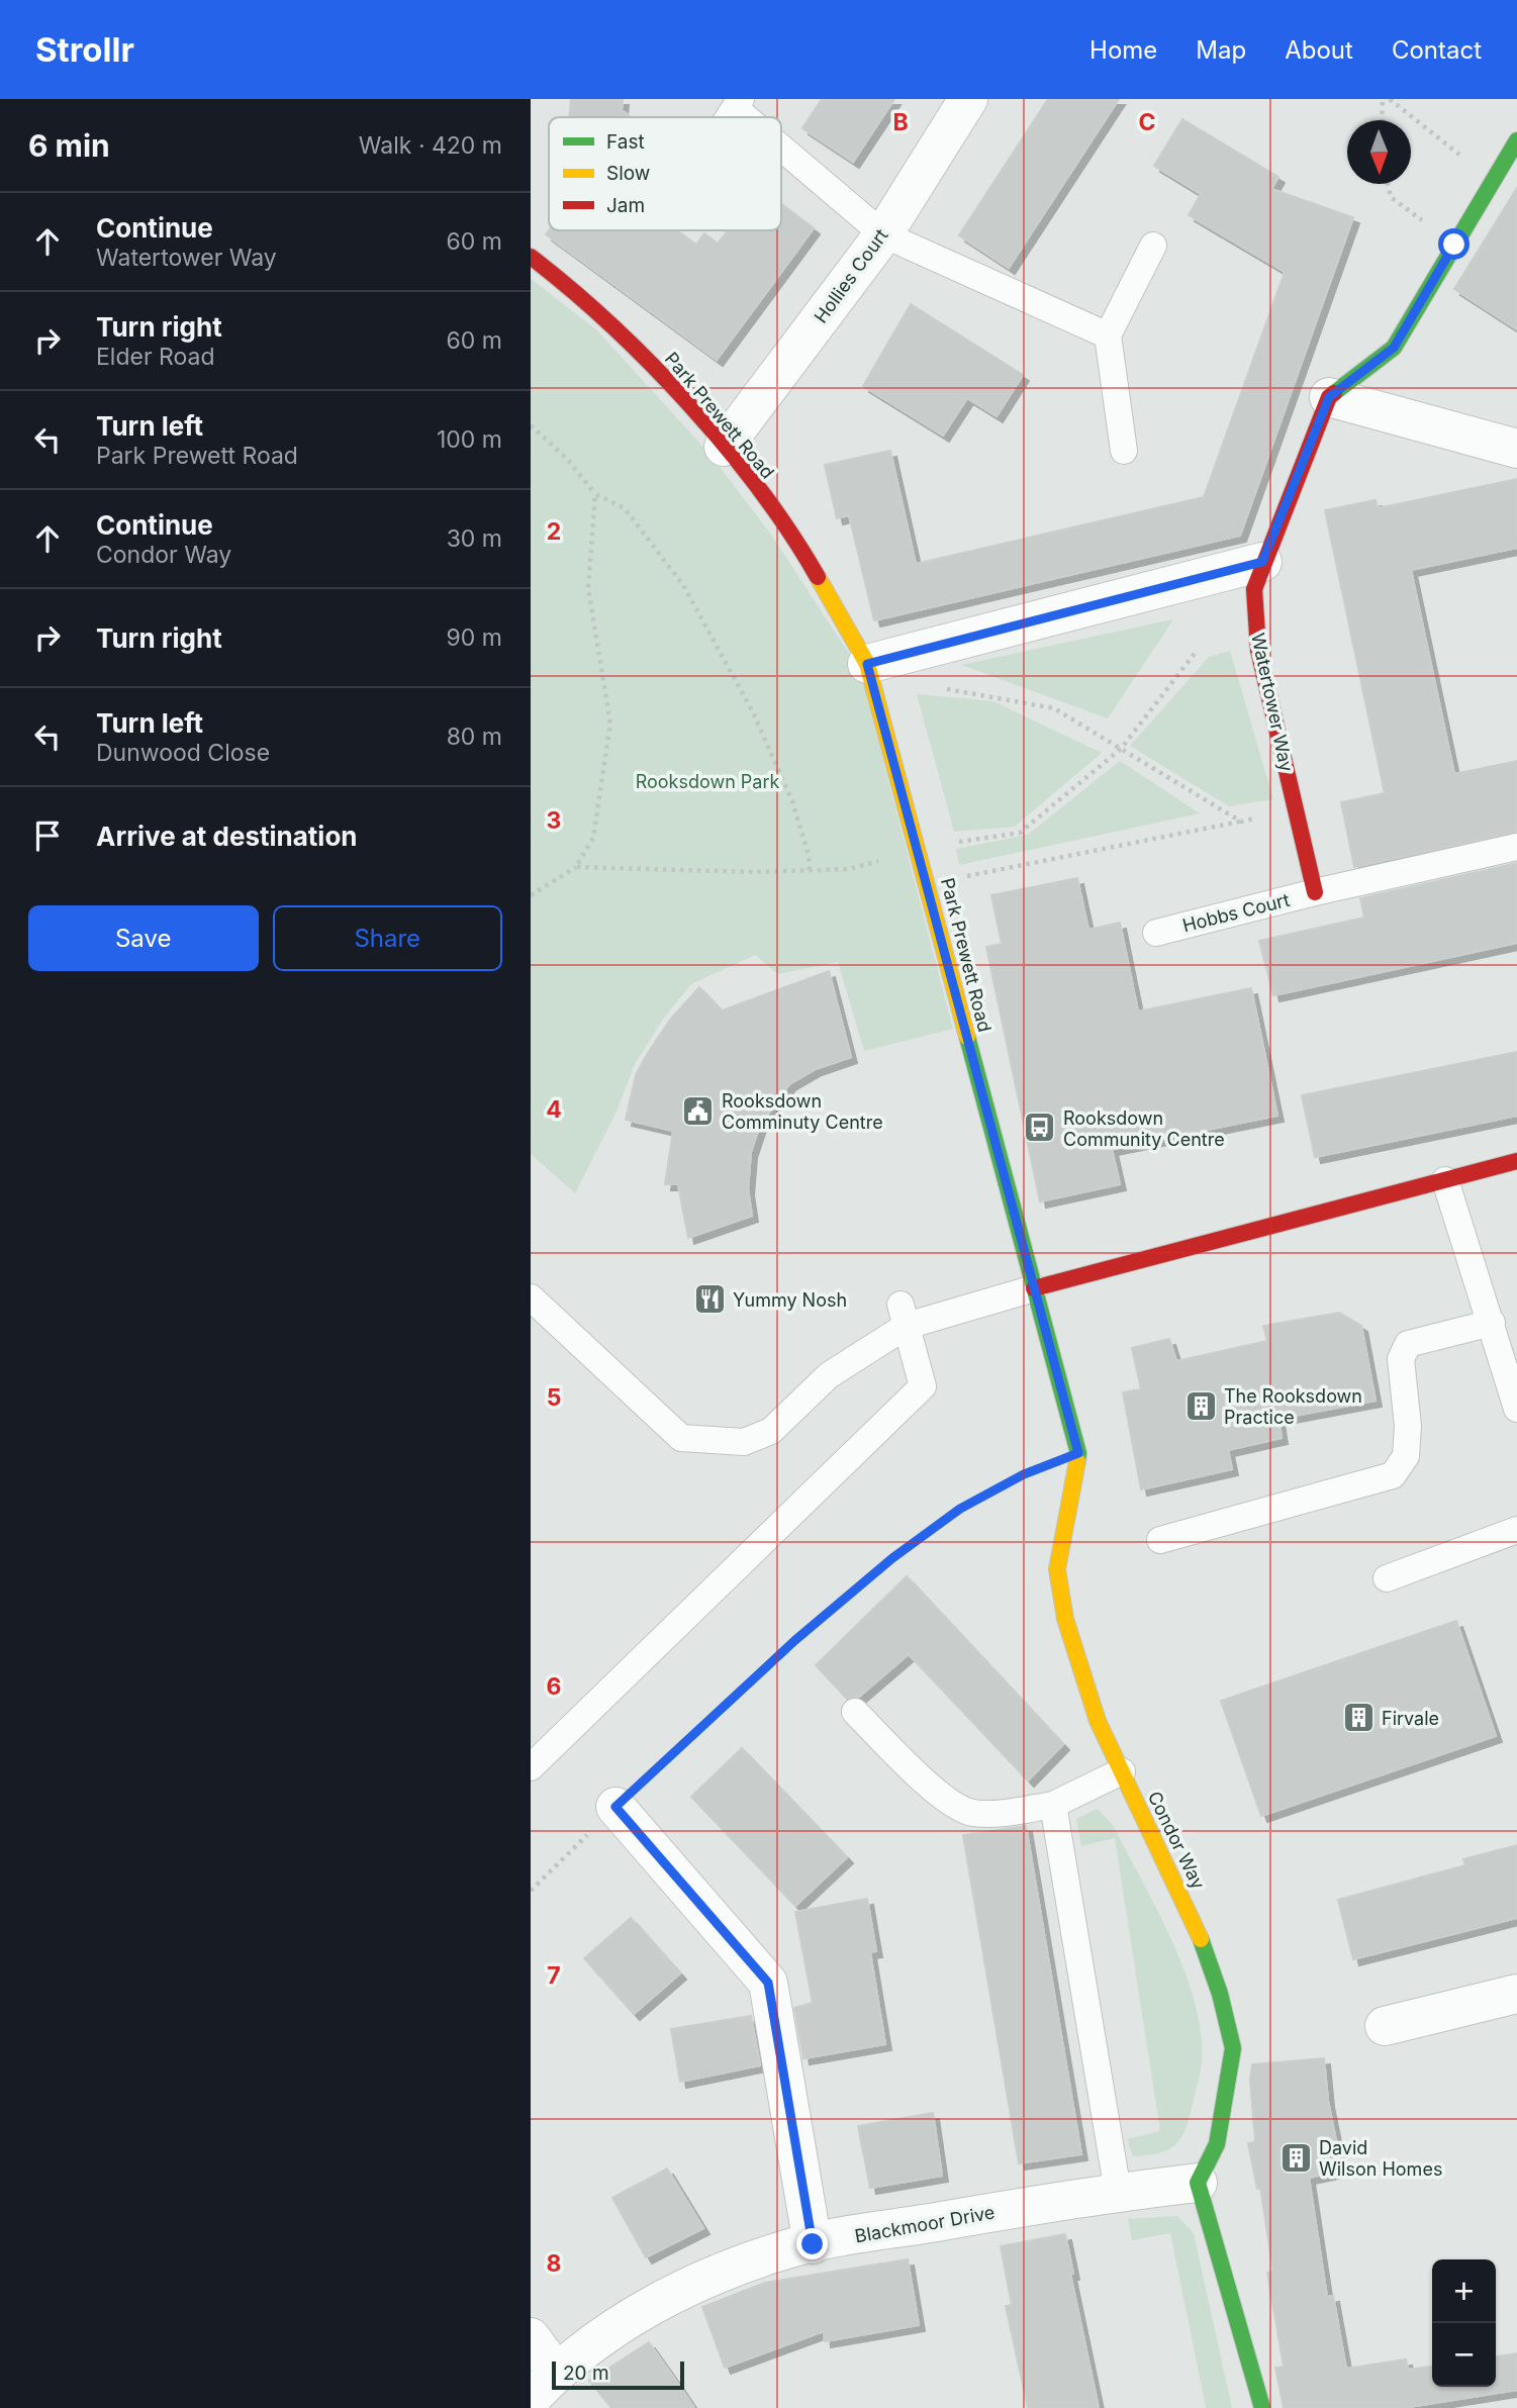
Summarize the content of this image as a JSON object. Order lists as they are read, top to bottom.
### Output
{
  "streets": {
    "street": [
      "Hollies Court",
      "Park Prewett Road",
      "Watertower Way",
      "Condor Way",
      "Blackmoor Drive"
    ],
    "lane": ["Hobbs Court"]
  },
  "crossings": [
    ["Hollies Court", "Park Prewett Road"],
    ["Park Prewett Road", "Condor Way"],
    ["Watertower Way", "Hobbs Court"],
    ["Condor Way", "Blackmoor Drive"]
  ],
  "parks": ["Rooksdown Park"],
  "places": {
    "public building": ["Rooksdown Comminuty Centre"],
    "bus stop": ["Rooksdown Community Centre"],
    "restaurant": ["Yummy Nosh"],
    "building": ["The Rooksdown Practice", "Firvale", "David Wilson Homes"]
  },
  "legend": ["Fast", "Slow", "Jam"],
  "scale_bar": "20 m",
  "north": "bottom",
  "page": {
    "header": "Strollr",
    "nav": [
      "Home",
      "Map",
      "About",
      "Contact"
    ],
    "heading": ["6 min", "Walk · 420 m"],
    "list": [
      ["Continue", "Watertower Way", "60 m"],
      ["Turn right", "Elder Road", "60 m"],
      ["Turn left", "Park Prewett Road", "100 m"],
      ["Continue", "Condor Way", "30 m"],
      ["Turn right", "90 m"],
      ["Turn left", "Dunwood Close", "80 m"],
      "Arrive at destination"
    ],
    "buttons": ["Save", "Share"],
    "map_buttons": ["+", "−"],
    "scale": "20 m"
  },
  "grid": {
    "columns": ["B", "C"],
    "rows": [
      "2",
      "3",
      "4",
      "5",
      "6",
      "7",
      "8"
    ]
  }
}
